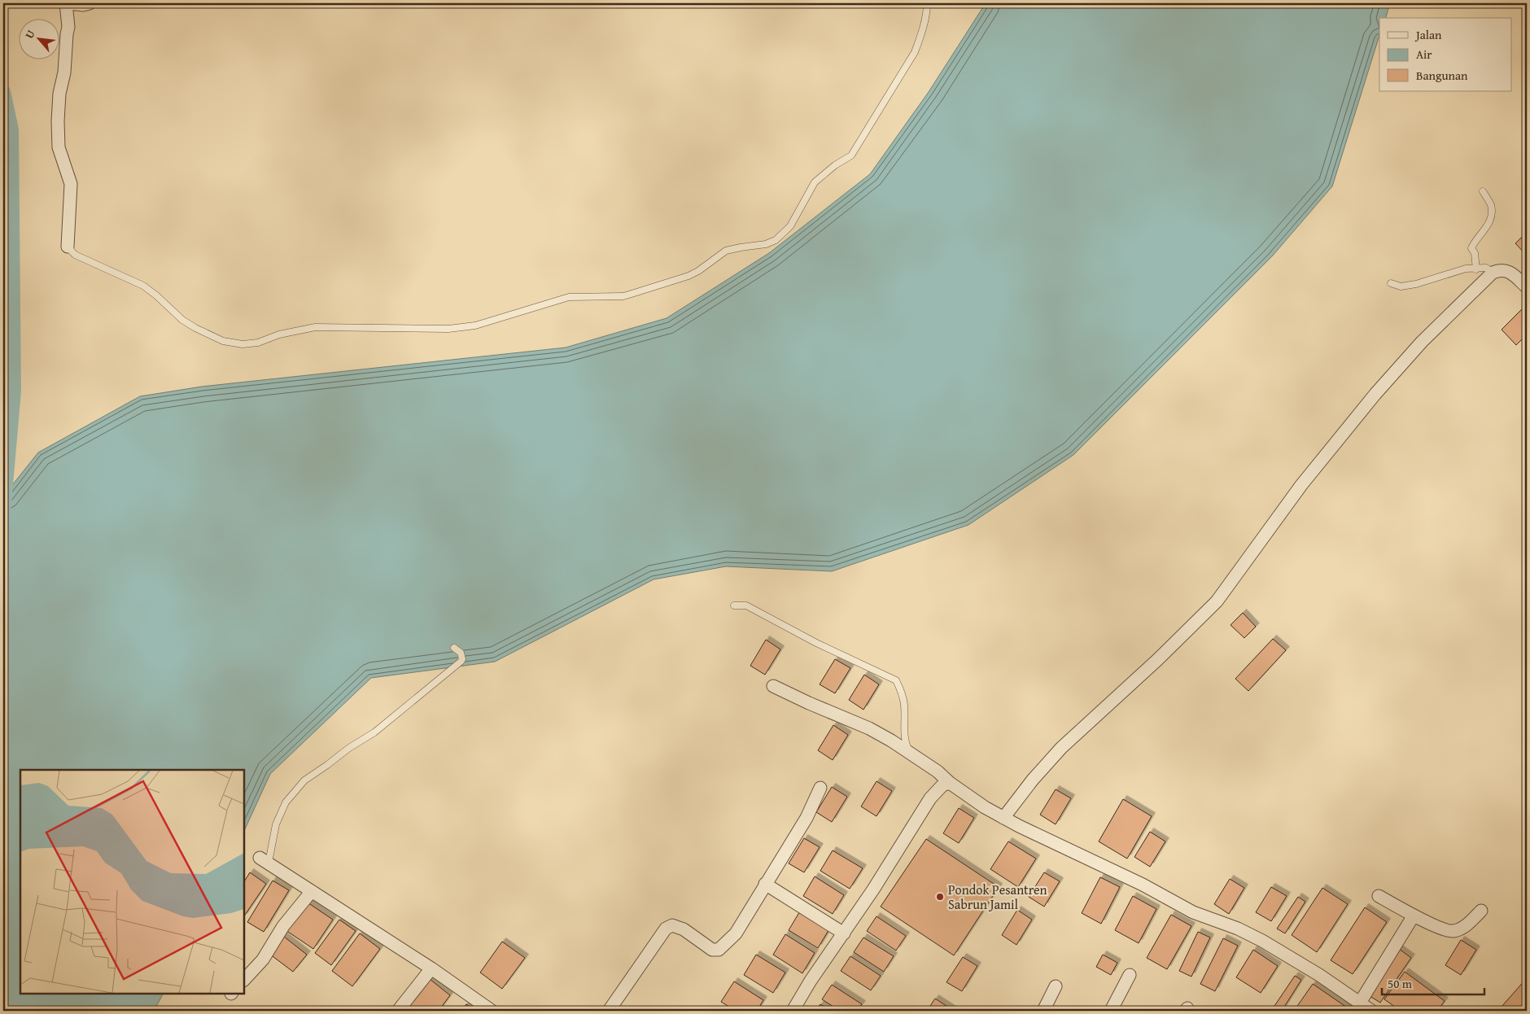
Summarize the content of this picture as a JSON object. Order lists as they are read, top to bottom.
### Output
{
  "places": ["Pondok Pesantren Sabrun Jamil"],
  "legend": ["Jalan", "Air", "Bangunan"],
  "scale_bar": "50 m",
  "north": "top left"
}
